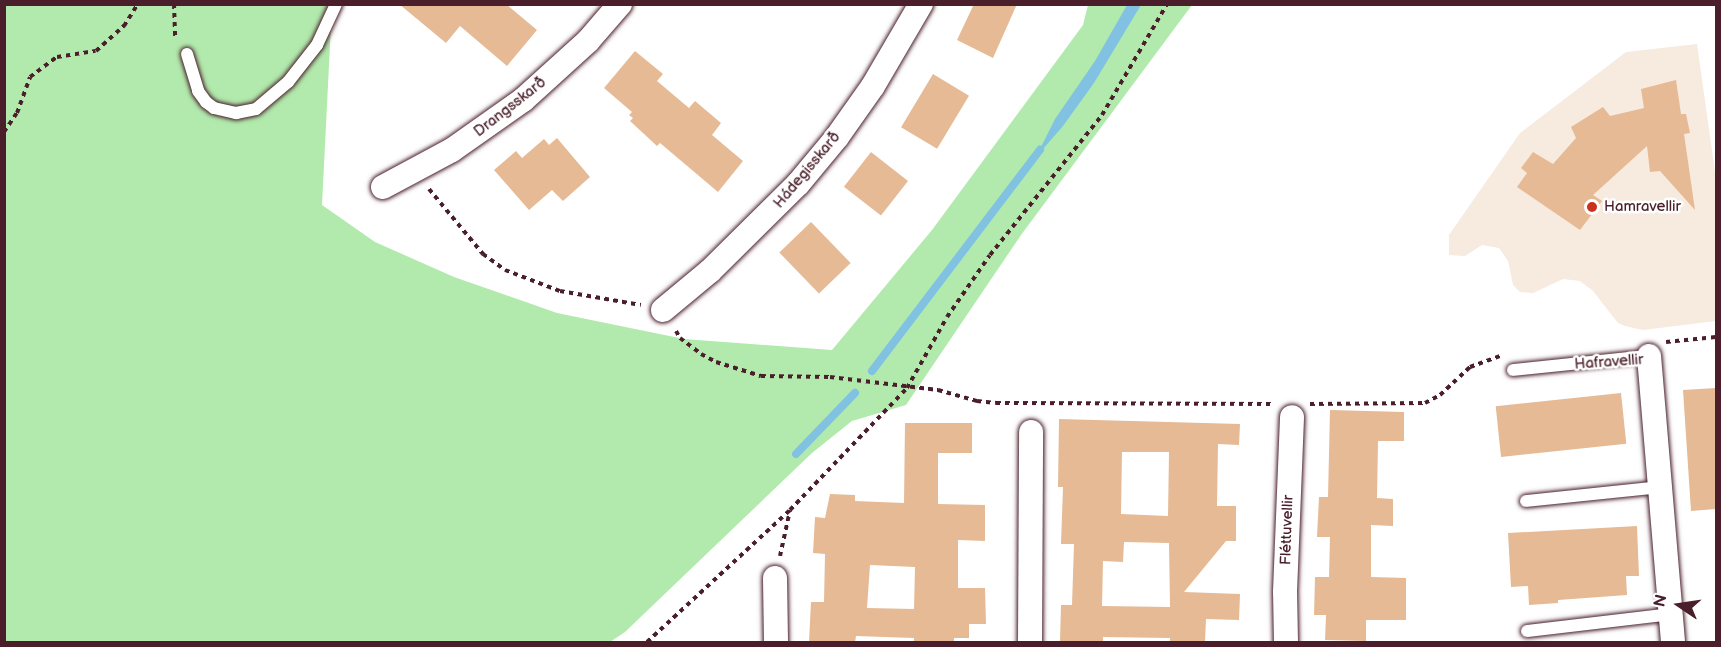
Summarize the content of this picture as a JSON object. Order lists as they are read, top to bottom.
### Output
{
  "streets": {
    "street": [
      "Drangsskarð",
      "Hádegisskarð",
      "Hafravellir",
      "Fléttuvellir"
    ]
  },
  "places": ["Hamravellir"],
  "north": "left"
}
